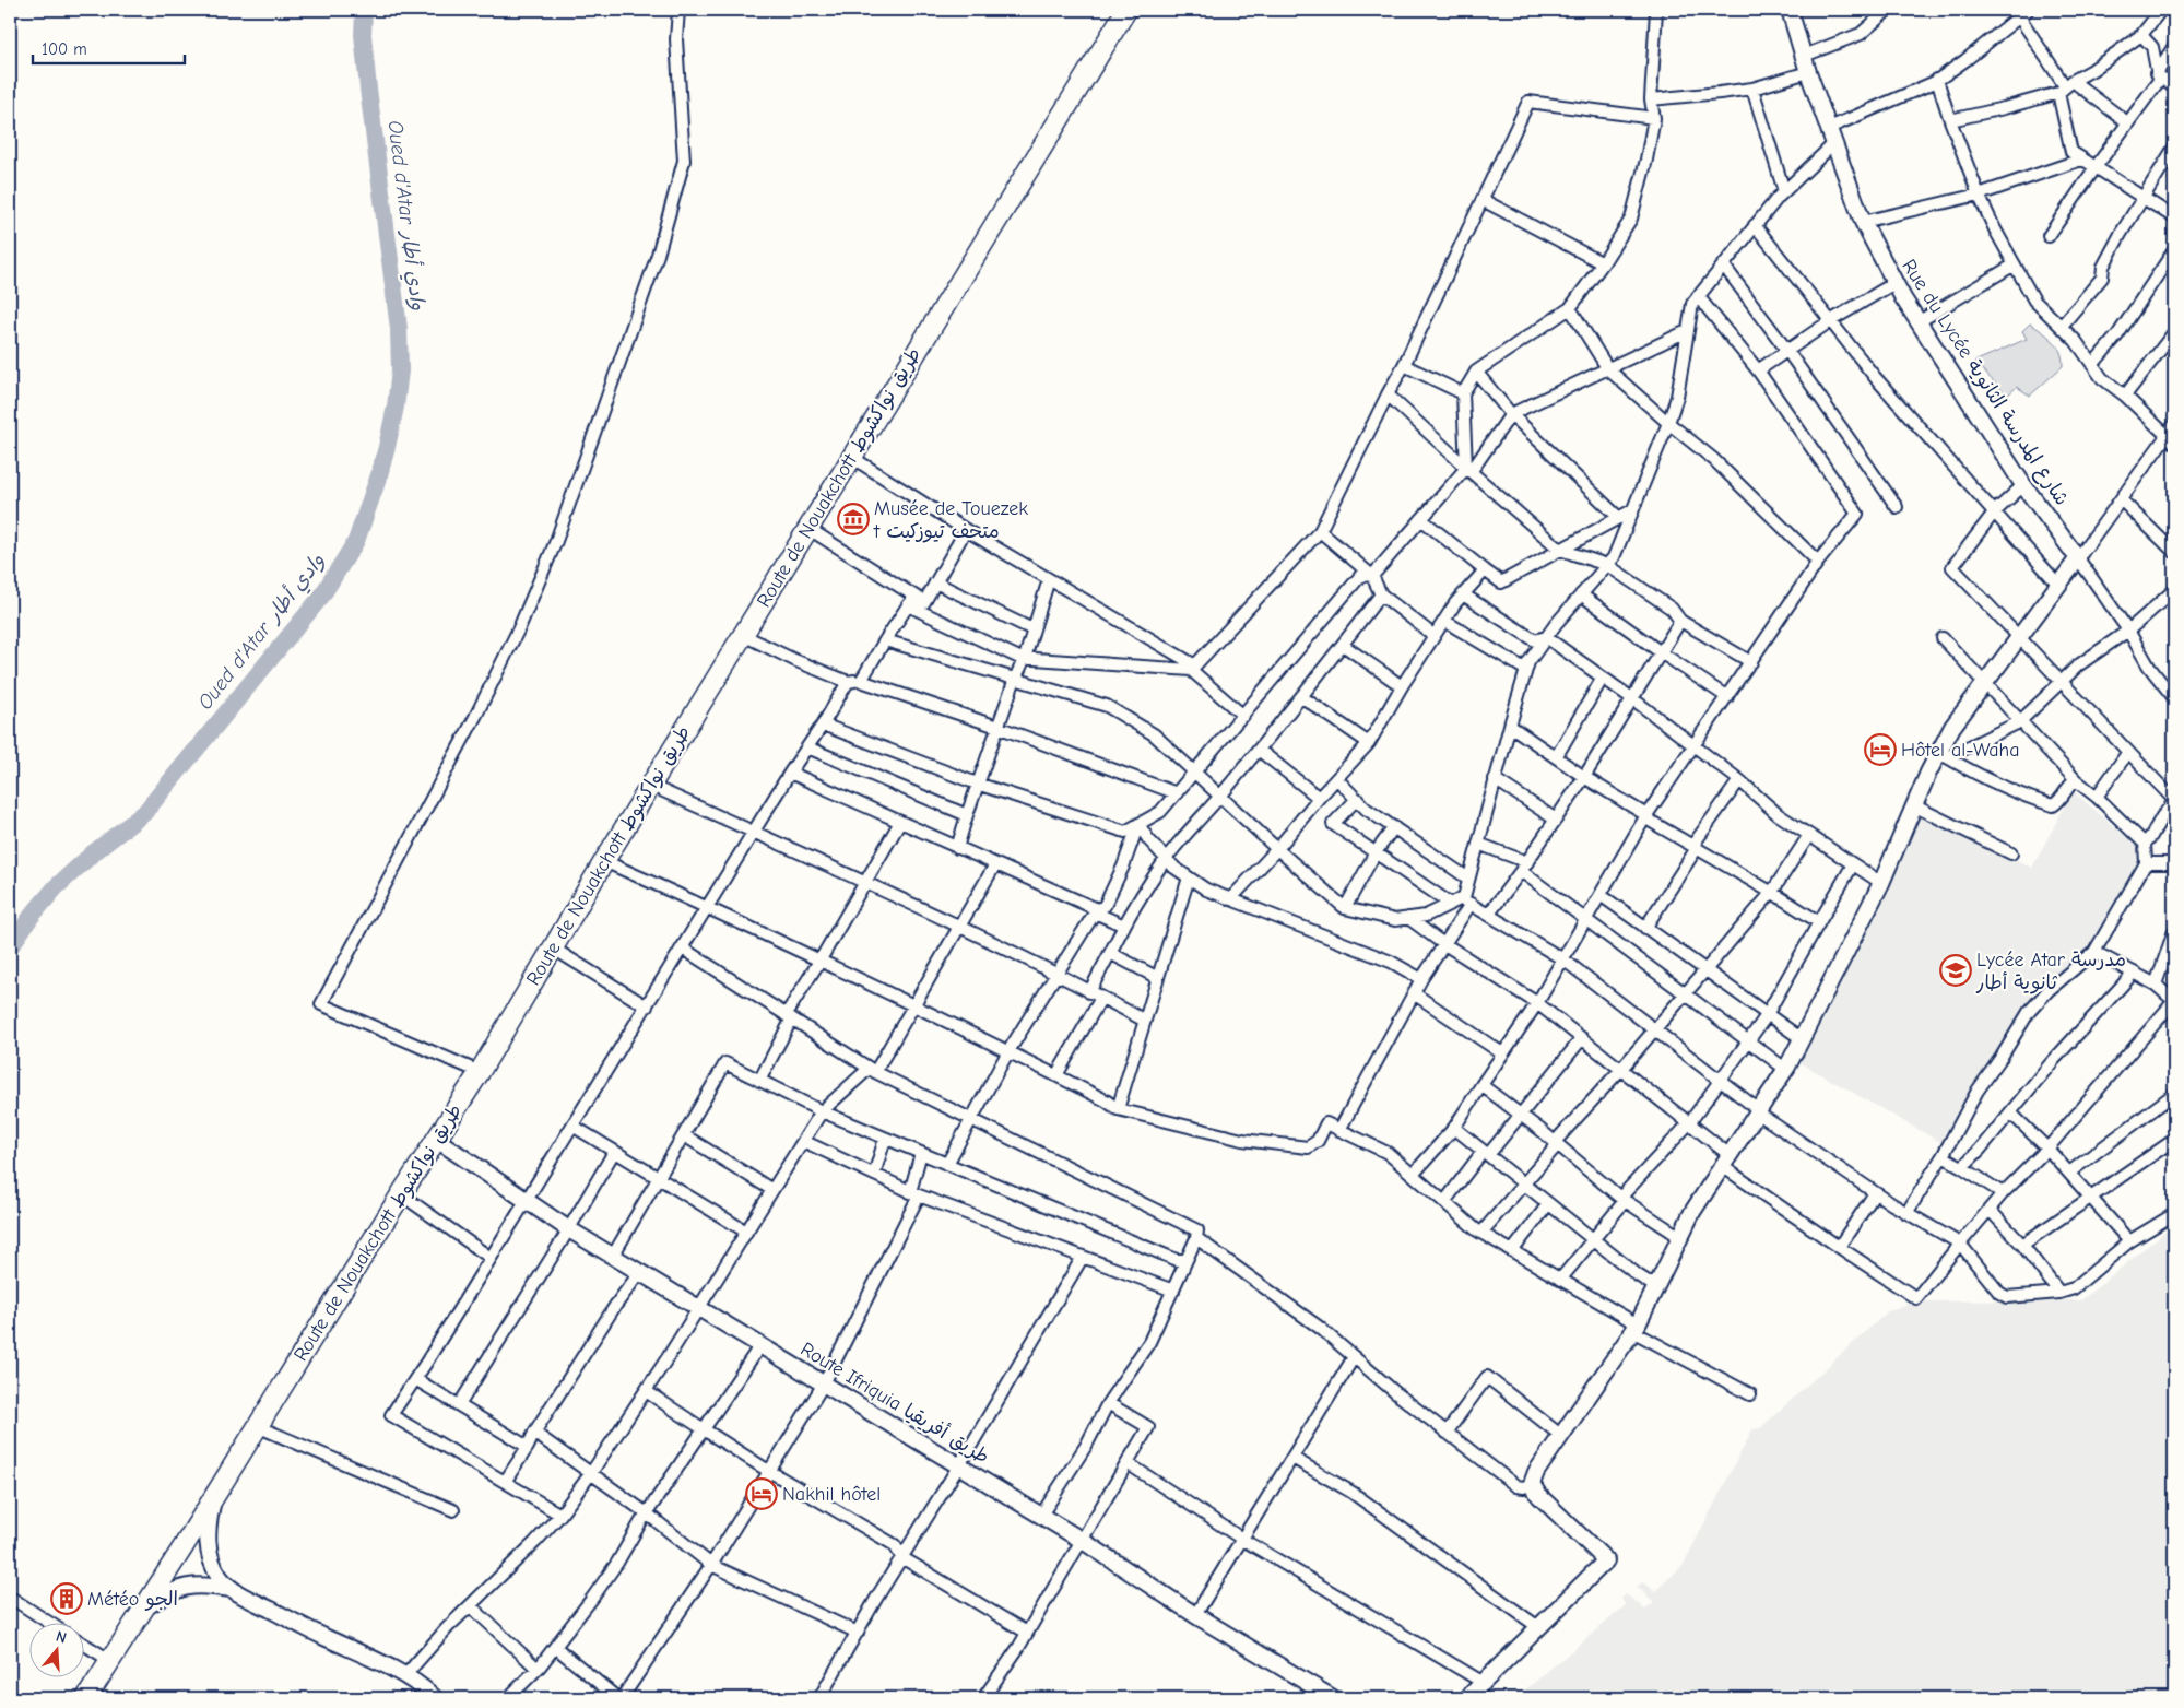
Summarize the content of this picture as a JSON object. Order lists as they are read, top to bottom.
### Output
{
  "streets": {
    "highway": ["Route de Nouakchott طريق نواكشوط"],
    "street": ["Rue du Lycée شارع المدرسة الثانوية", "Route Ifriquia طريق أفريقيا"]
  },
  "crossings": [
    ["Route de Nouakchott طريق نواكشوط", "Route Ifriquia طريق أفريقيا"]
  ],
  "water": ["Oued d'Atar وادي أطار"],
  "places": {
    "museum": ["Musée de Touezek t متحف تيوزكيت"],
    "hotel": ["Hôtel al-Waha", "Nakhil hôtel"],
    "school or university": ["Lycée Atar مدرسة ثانوية أطار"],
    "building": ["Météo الجو"]
  },
  "scale_bar": "100 m",
  "north": "top"
}
